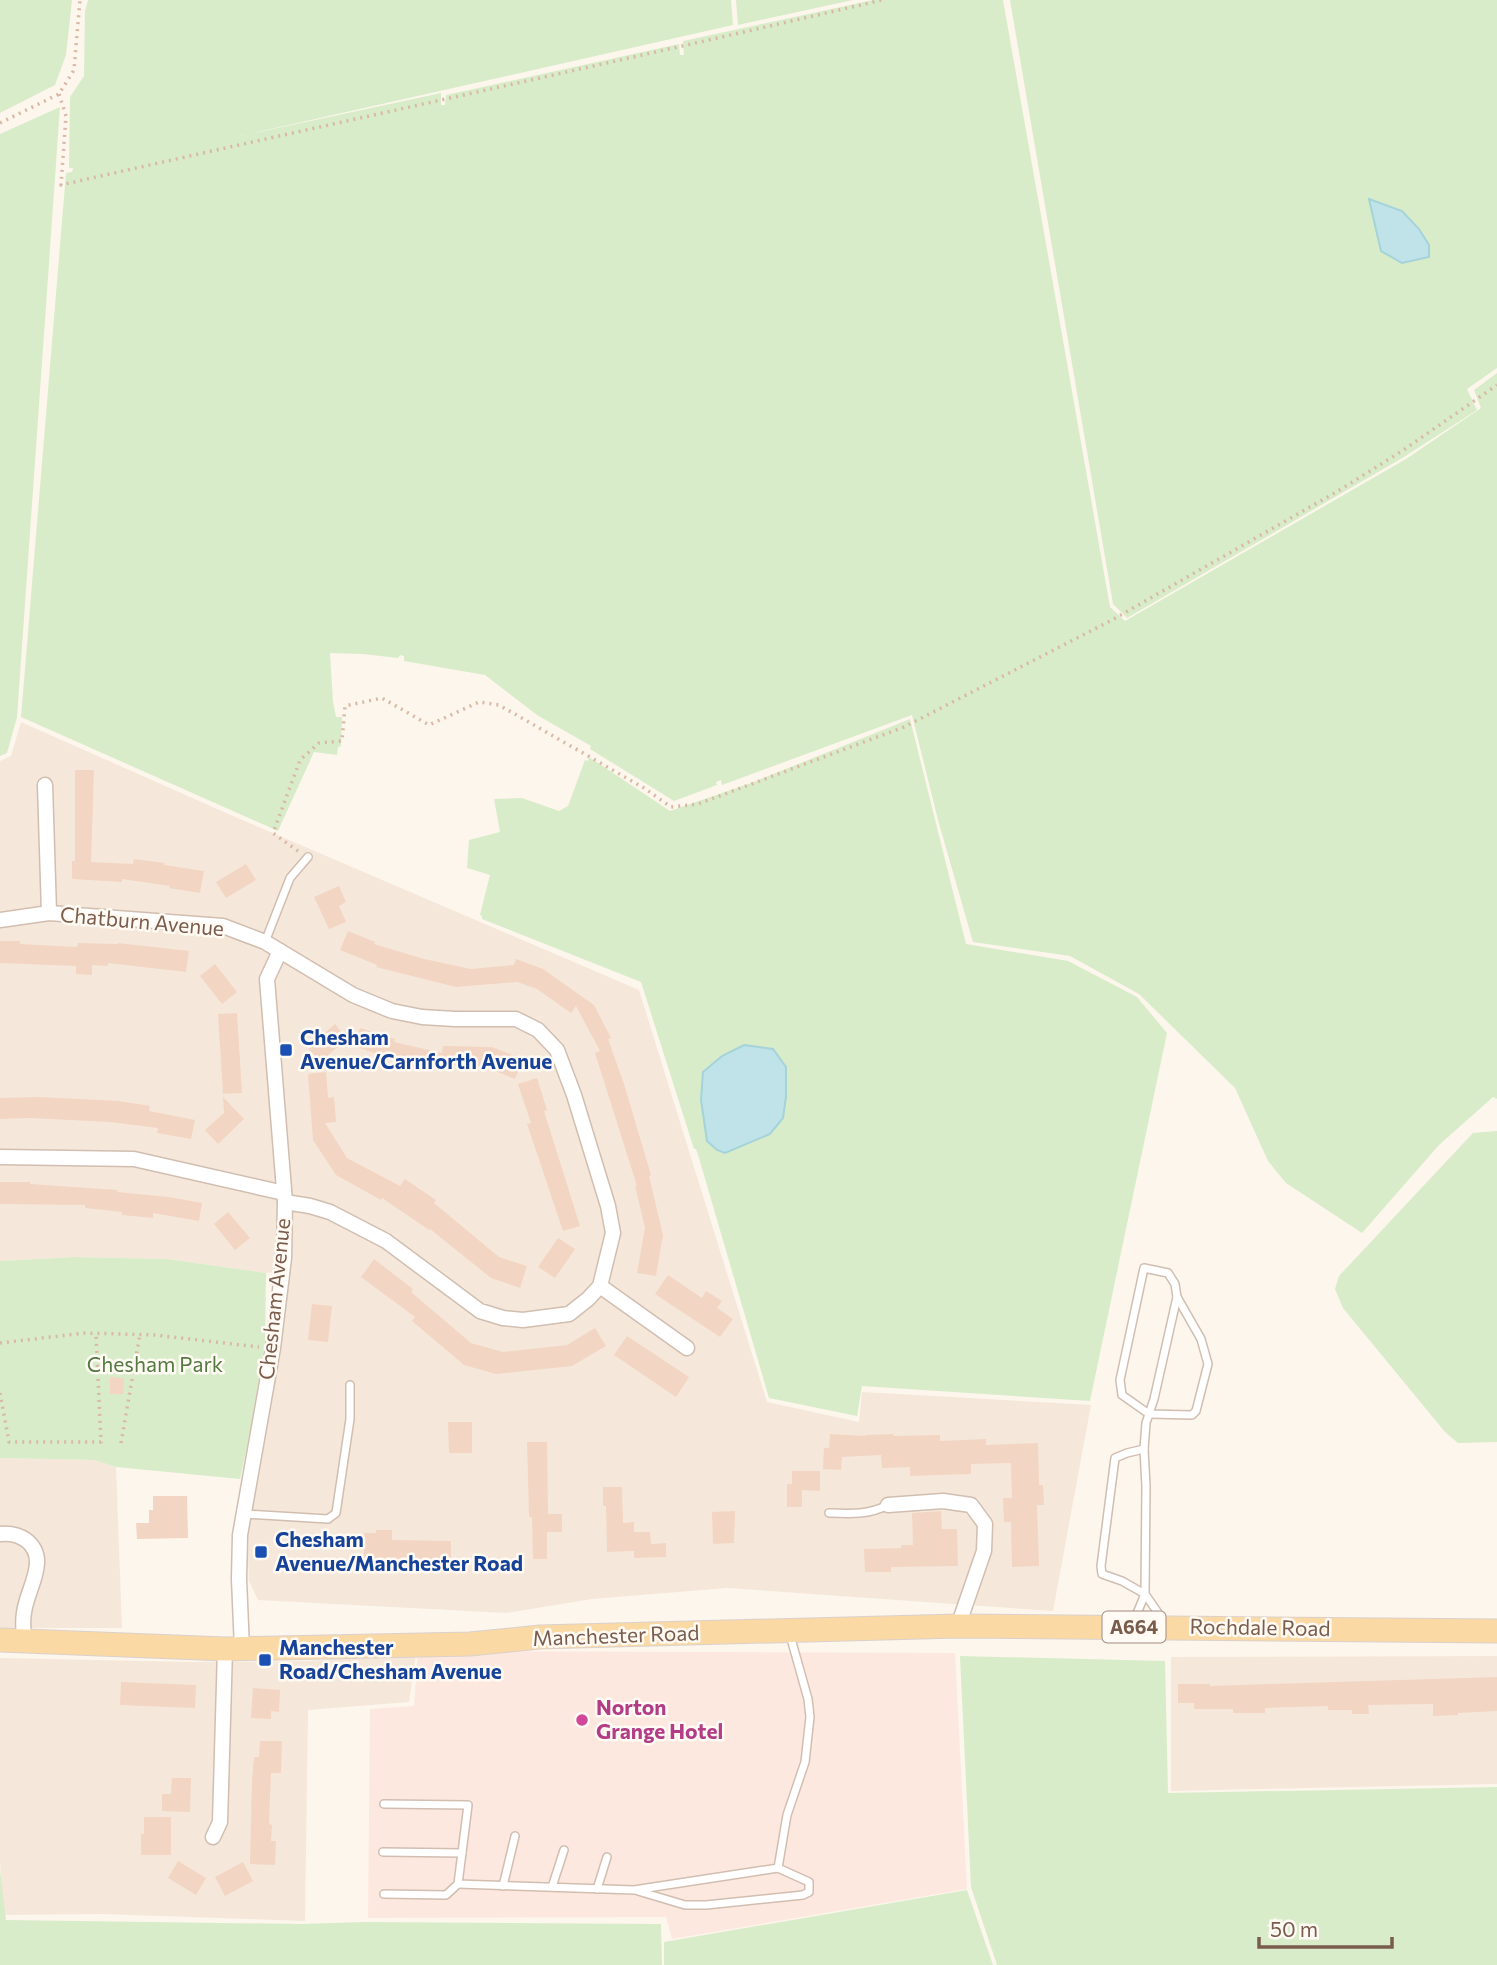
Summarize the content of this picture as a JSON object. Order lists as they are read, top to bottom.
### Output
{
  "streets": {
    "main road": ["A664", "Rochdale Road", "Manchester Road"],
    "street": ["Chatburn Avenue", "Chesham Avenue"]
  },
  "crossings": [
    ["Chatburn Avenue", "Chesham Avenue"],
    ["Chesham Avenue", "Manchester Road"],
    ["Rochdale Road", "Manchester Road"]
  ],
  "parks": ["Chesham Park"],
  "places": {
    "transit": ["Chesham Avenue/Carnforth Avenue", "Chesham Avenue/Manchester Road", "Manchester Road/Chesham Avenue"],
    "other": ["Norton Grange Hotel"]
  },
  "scale_bar": "50 m"
}
